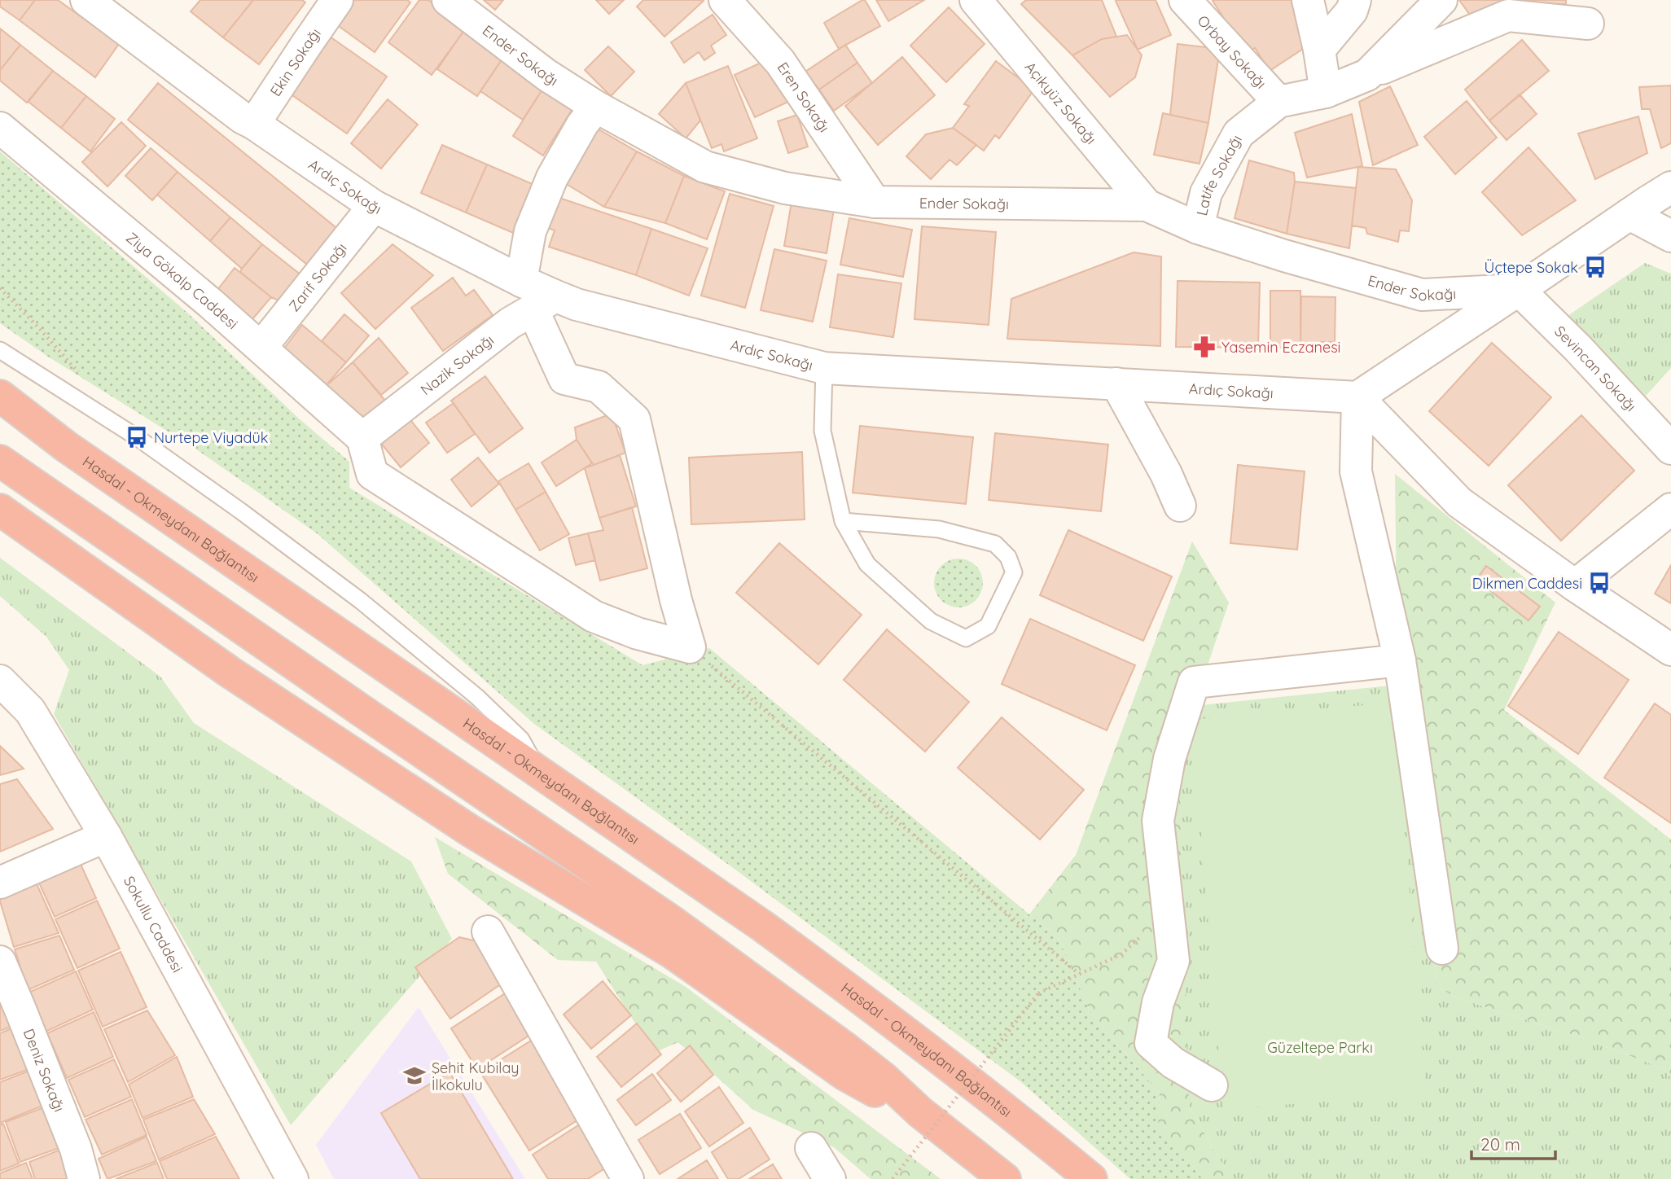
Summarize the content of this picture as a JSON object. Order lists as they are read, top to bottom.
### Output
{
  "streets": {
    "highway": ["Hasdal - Okmeydanı Bağlantısı"],
    "street": [
      "Orbay Sokağı",
      "Ender Sokağı",
      "Ekin Sokağı",
      "Eren Sokağı",
      "Açıkyüz Sokağı",
      "Latife Sokağı",
      "Ardıç Sokağı",
      "Zarif Sokağı",
      "Ziya Gökalp Caddesi",
      "Nazik Sokağı",
      "Sevincan Sokağı",
      "Sokullu Caddesi",
      "Deniz Sokağı"
    ]
  },
  "crossings": [
    ["Orbay Sokağı", "Latife Sokağı"],
    ["Ender Sokağı", "Eren Sokağı"],
    ["Ender Sokağı", "Açıkyüz Sokağı"],
    ["Ender Sokağı", "Latife Sokağı"],
    ["Ender Sokağı", "Sevincan Sokağı"],
    ["Ekin Sokağı", "Ardıç Sokağı"],
    ["Ardıç Sokağı", "Zarif Sokağı"],
    ["Ardıç Sokağı", "Nazik Sokağı"],
    ["Zarif Sokağı", "Ziya Gökalp Caddesi"],
    ["Ziya Gökalp Caddesi", "Nazik Sokağı"]
  ],
  "parks": ["Güzeltepe Parkı"],
  "places": {
    "bus stop": ["Üçtepe Sokak", "Nurtepe Viyadük", "Dikmen Caddesi"],
    "pharmacy": ["Yasemin Eczanesi"],
    "school or university": ["Şehit Kubilay İlkokulu"]
  },
  "scale_bar": "20 m"
}
